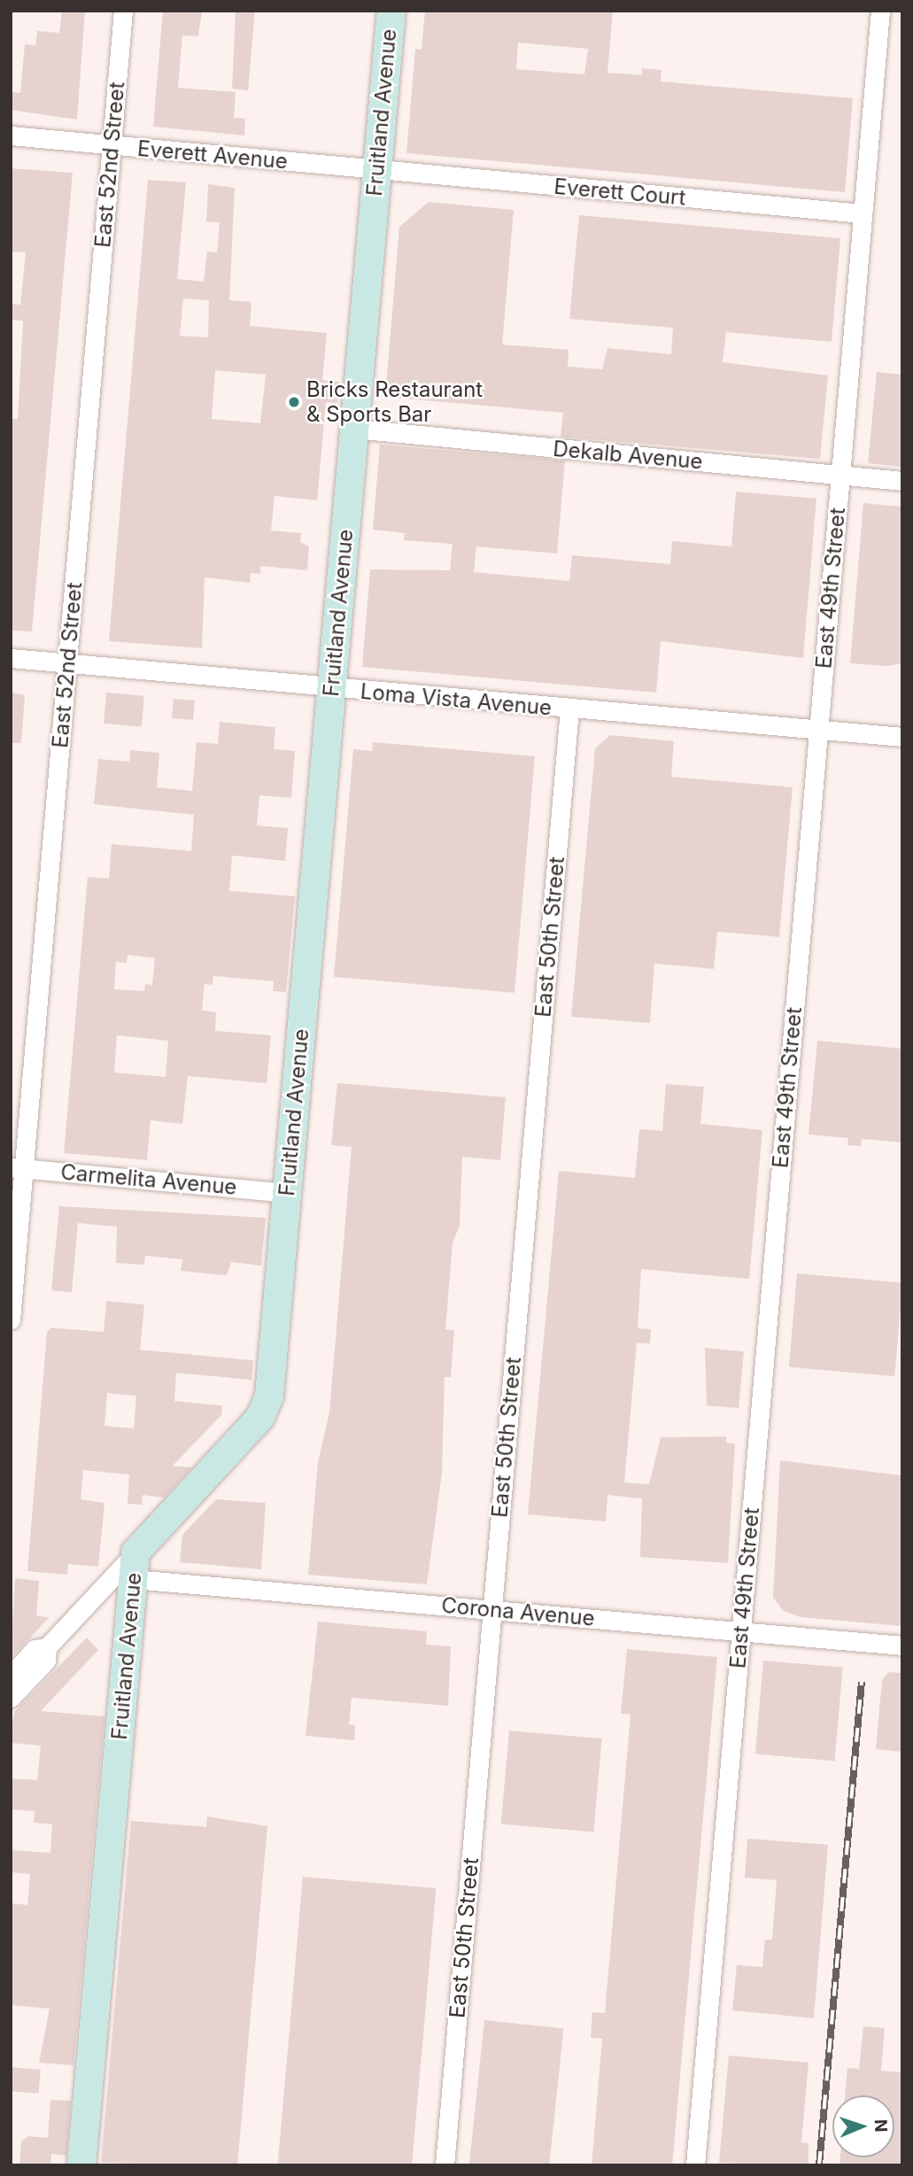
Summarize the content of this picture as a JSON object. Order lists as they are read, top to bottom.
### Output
{
  "streets": {
    "street": [
      "Fruitland Avenue",
      "Everett Avenue",
      "East 52nd Street",
      "Everett Court",
      "Dekalb Avenue",
      "East 49th Street",
      "Loma Vista Avenue",
      "East 50th Street",
      "Carmelita Avenue",
      "Corona Avenue"
    ]
  },
  "crossings": [
    ["Fruitland Avenue", "Everett Avenue"],
    ["Fruitland Avenue", "Everett Court"],
    ["Fruitland Avenue", "Dekalb Avenue"],
    ["Fruitland Avenue", "Loma Vista Avenue"],
    ["Fruitland Avenue", "Carmelita Avenue"],
    ["Fruitland Avenue", "Corona Avenue"],
    ["Everett Avenue", "East 52nd Street"],
    ["Everett Avenue", "Everett Court"],
    ["East 52nd Street", "Loma Vista Avenue"],
    ["East 52nd Street", "Carmelita Avenue"],
    ["Everett Court", "East 49th Street"],
    ["Dekalb Avenue", "East 49th Street"],
    ["East 49th Street", "Loma Vista Avenue"],
    ["East 49th Street", "Corona Avenue"],
    ["Loma Vista Avenue", "East 50th Street"],
    ["East 50th Street", "Corona Avenue"]
  ],
  "places": ["Bricks Restaurant & Sports Bar"],
  "north": "right"
}
